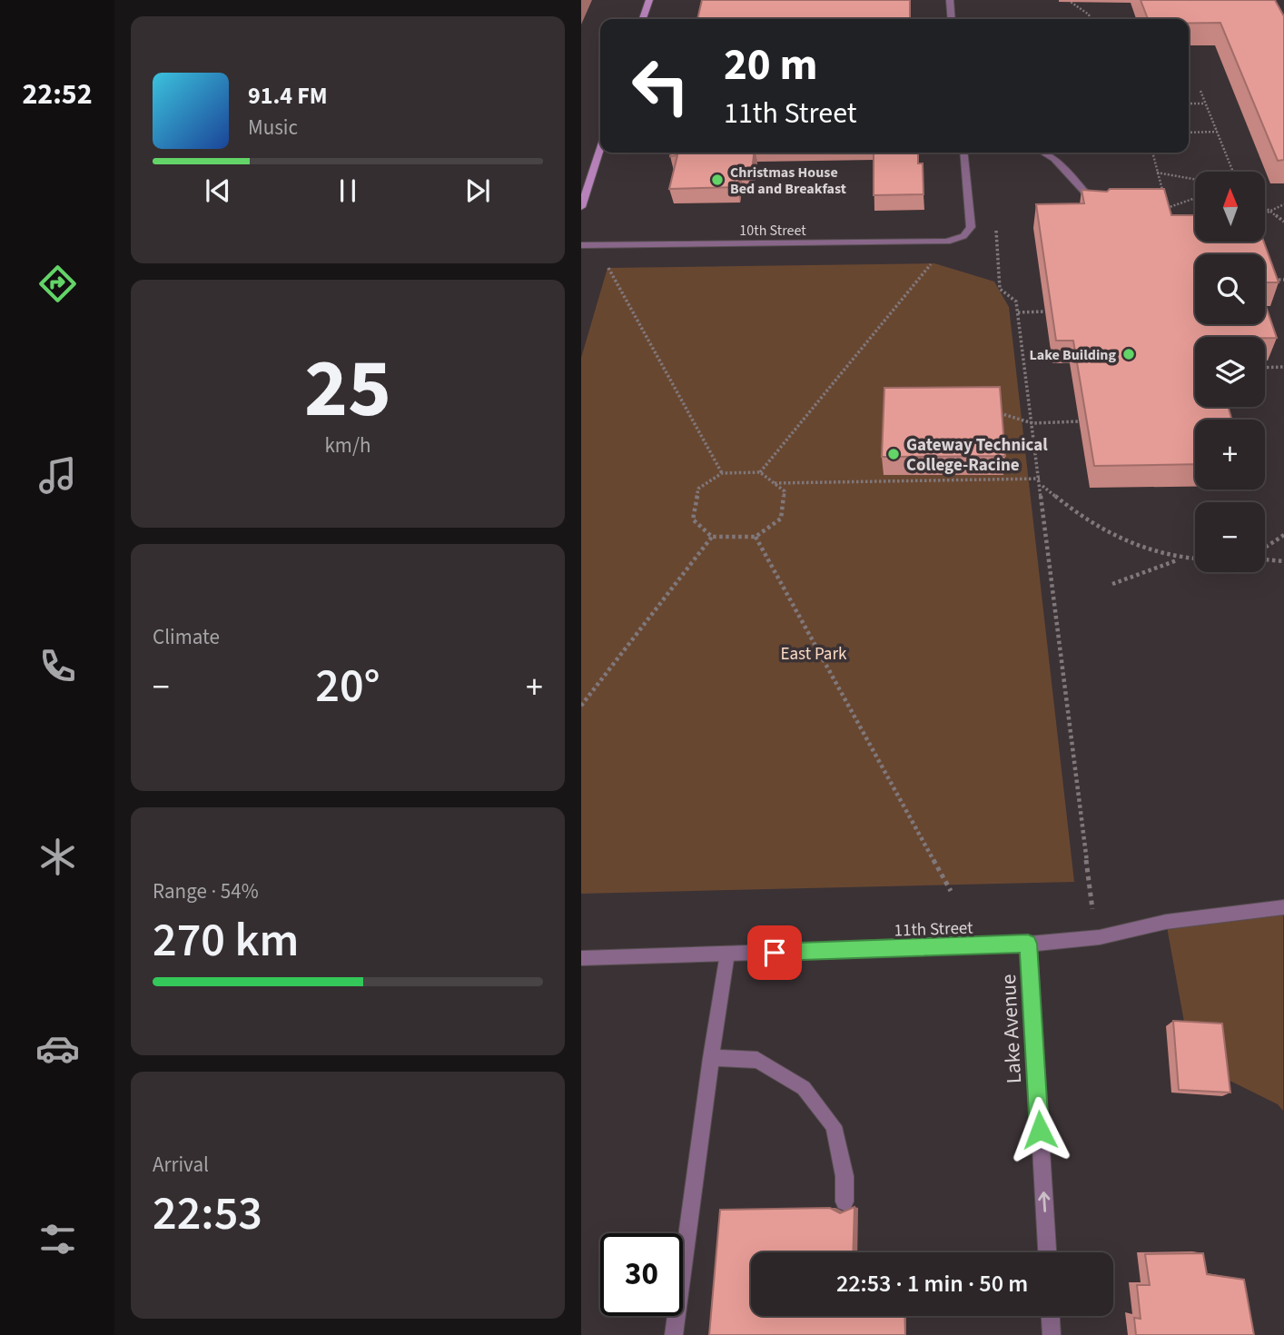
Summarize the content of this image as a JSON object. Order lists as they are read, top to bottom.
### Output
{
  "streets": {
    "street": ["10th Street", "11th Street", "Lake Avenue"]
  },
  "crossings": [
    ["11th Street", "Lake Avenue"]
  ],
  "one_way": ["Lake Avenue"],
  "parks": ["East Park"],
  "places": ["Christmas House Bed and Breakfast", "Lake Building", "Gateway Technical College-Racine"],
  "north": "top",
  "page": {
    "tabs": "22:52",
    "turn": ["20 m", "11th Street"],
    "song": ["91.4 FM", "Music"],
    "map_buttons": ["+", "−"],
    "tile": [
      ["25", "km/h"],
      "Climate",
      ["Range · 54%", "270 km"],
      ["Arrival", "22:53"]
    ],
    "heat": ["−", "20°", "+"],
    "limit": "30",
    "trip": "22:53 · 1 min · 50 m"
  }
}
